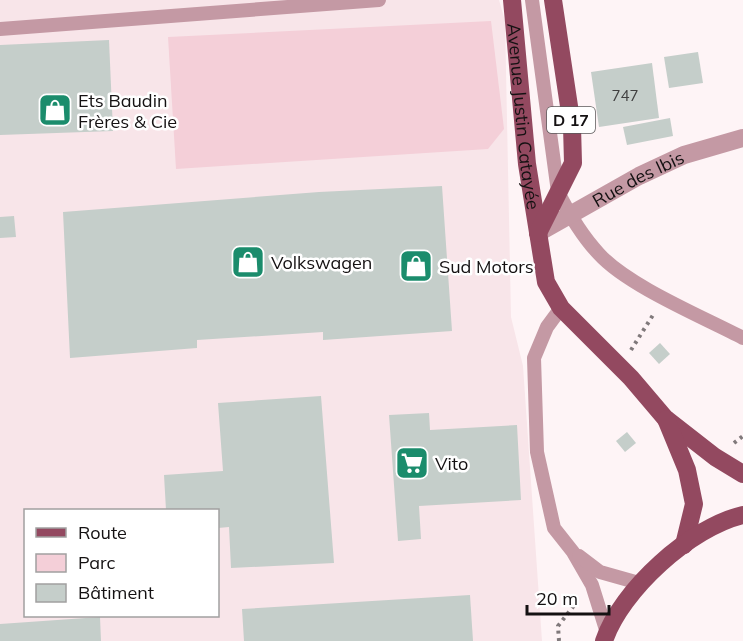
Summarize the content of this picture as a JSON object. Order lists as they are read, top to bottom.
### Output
{
  "streets": {
    "main road": ["Avenue Justin Catayée", "D 17"],
    "street": ["Rue des Ibis"]
  },
  "crossings": [
    ["Avenue Justin Catayée", "Rue des Ibis"]
  ],
  "places": {
    "shop": ["Ets Baudin Frères & Cie", "Volkswagen", "Sud Motors"],
    "supermarket": ["Vito"]
  },
  "house_numbers": ["747"],
  "legend": ["Route", "Parc", "Bâtiment"],
  "scale_bar": "20 m"
}
